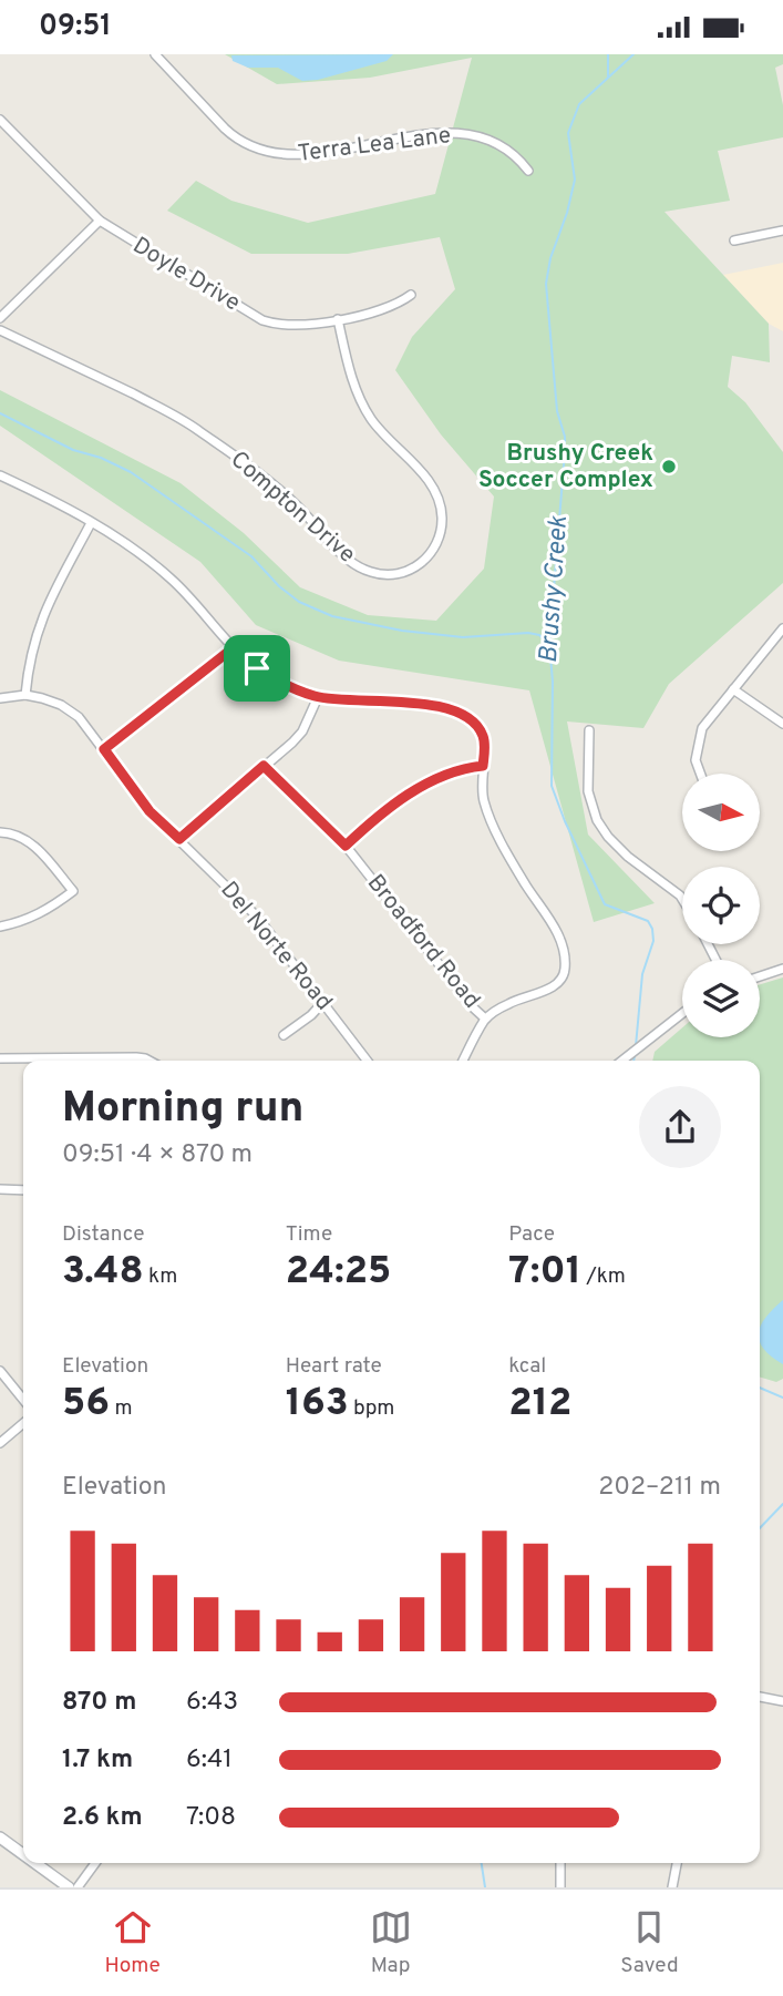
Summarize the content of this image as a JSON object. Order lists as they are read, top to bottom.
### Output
{
  "streets": {
    "street": [
      "Terra Lea Lane",
      "Doyle Drive",
      "Compton Drive",
      "Broadford Road",
      "Del Norte Road"
    ]
  },
  "crossings": [
    ["Doyle Drive", "Compton Drive"]
  ],
  "water": ["Brushy Creek"],
  "places": ["Brushy Creek Soccer Complex"],
  "north": "right",
  "page": {
    "status": "09:51",
    "heading": ["Morning run", "09:51 · 4 × 870 m"],
    "stats": [
      ["Distance", "3.48 km"],
      ["Time", "24:25"],
      ["Pace", "7:01 /km"],
      ["Elevation", "56 m"],
      ["Heart rate", "163 bpm"],
      ["kcal", "212"]
    ],
    "chart": ["Elevation", "202–211 m"],
    "list": [
      {
        "name": "870 m",
        "note": "6:43"
      },
      {
        "name": "1.7 km",
        "note": "6:41"
      },
      {
        "name": "2.6 km",
        "note": "7:08"
      }
    ],
    "tabs": ["Home", "Map", "Saved"]
  }
}
